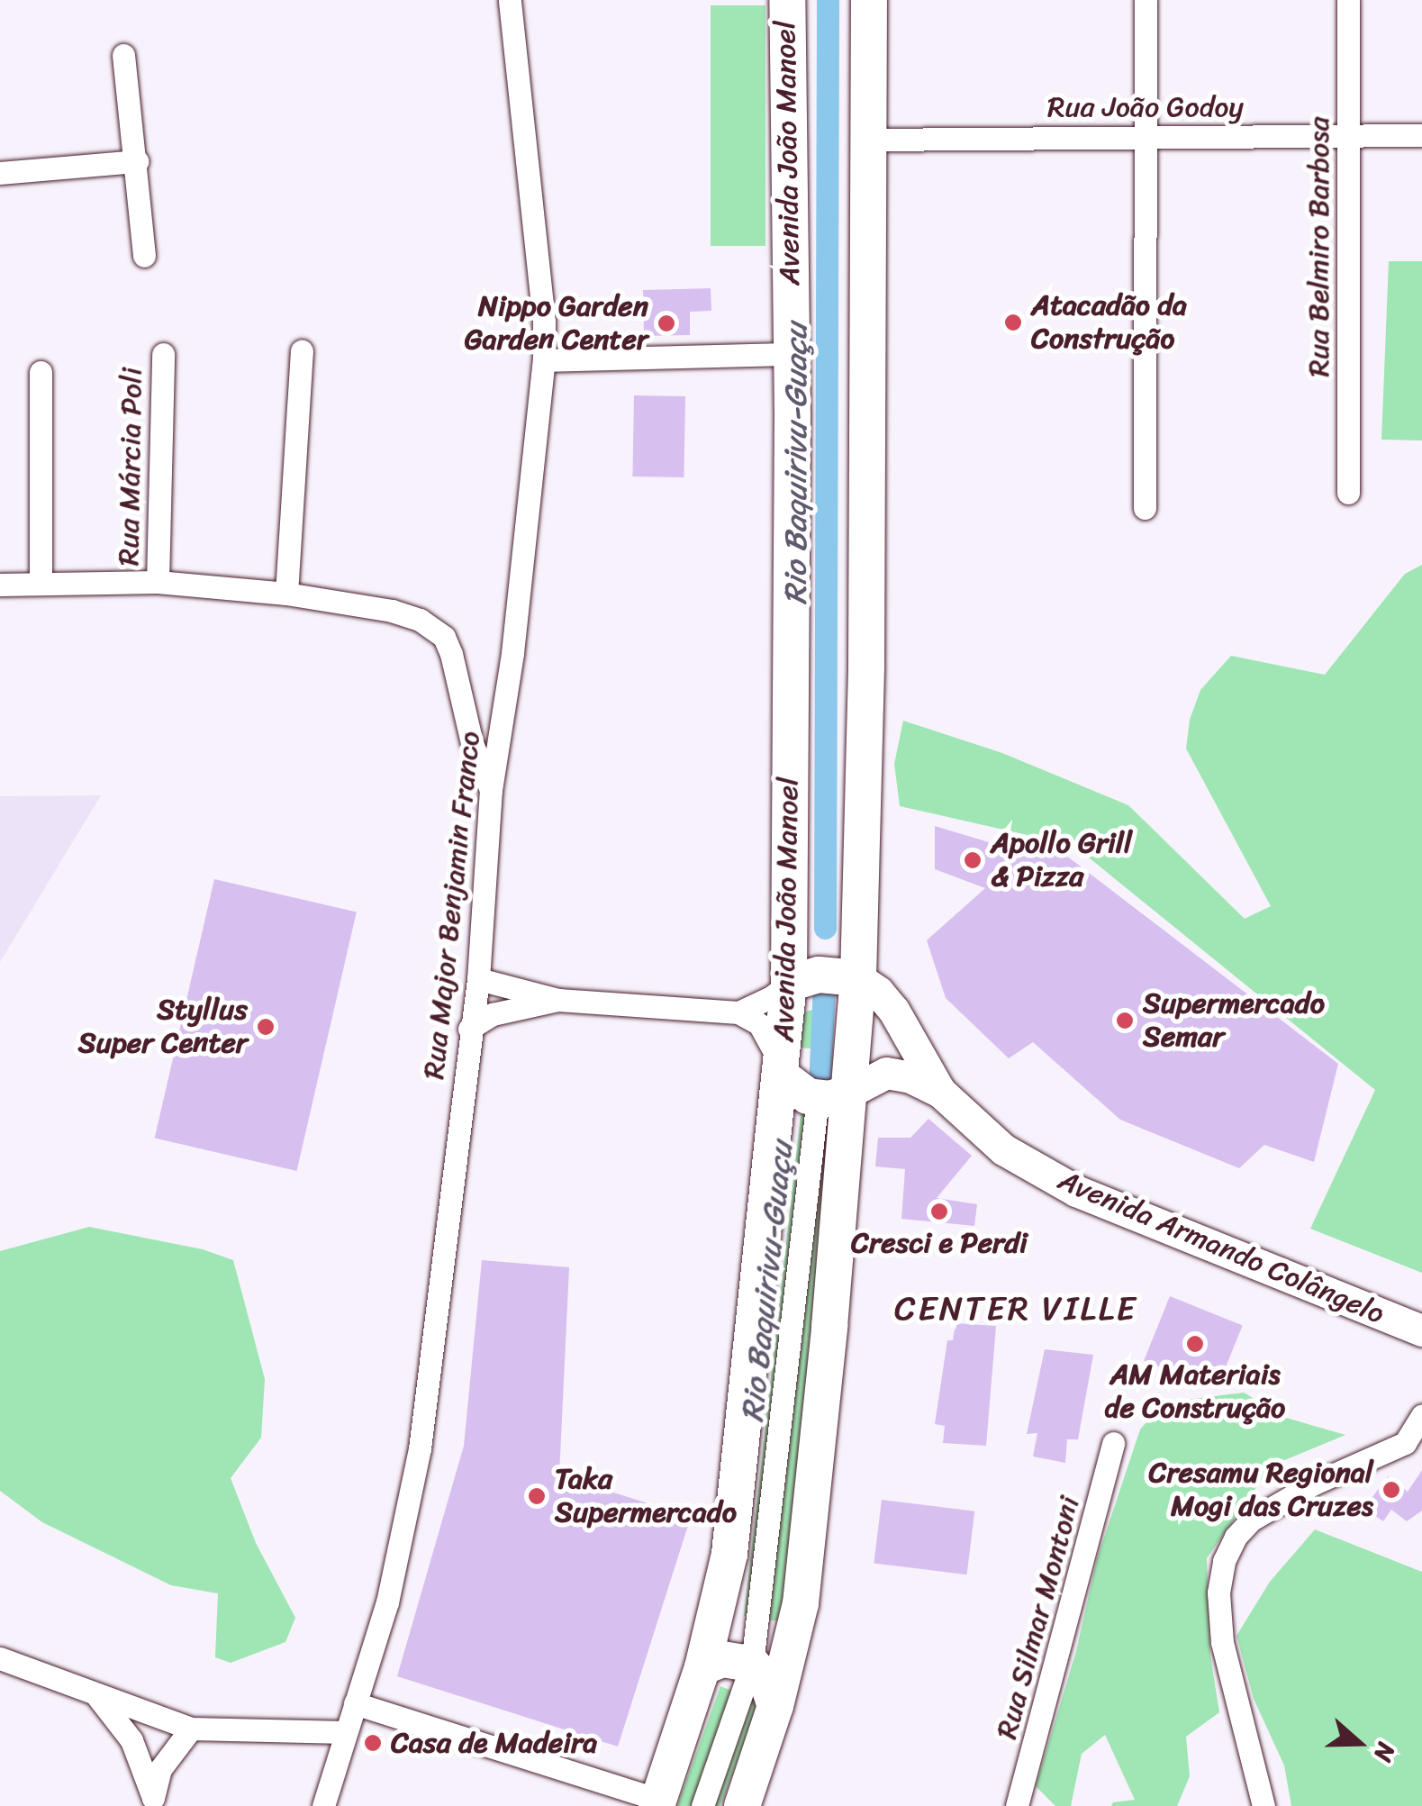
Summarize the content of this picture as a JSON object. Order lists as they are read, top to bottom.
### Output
{
  "streets": {
    "main road": ["Avenida João Manoel"],
    "street": [
      "Rua João Godoy",
      "Rua Belmiro Barbosa",
      "Rua Márcia Poli",
      "Rua Major Benjamin Franco",
      "Avenida Armando Colângelo",
      "Rua Silmar Montoni"
    ]
  },
  "crossings": [
    ["Rua João Godoy", "Rua Belmiro Barbosa"]
  ],
  "districts": ["CENTER VILLE"],
  "water": ["Rio Baquirivu-Guaçu"],
  "places": [
    "Atacadão da Construção",
    "Nippo Garden Garden Center",
    "Apollo Grill & Pizza",
    "Supermercado Semar",
    "Styllus Super Center",
    "Cresci e Perdi",
    "AM Materiais de Construção",
    "Cresamu Regional Mogi das Cruzes",
    "Taka Supermercado",
    "Casa de Madeira"
  ],
  "north": "right"
}
